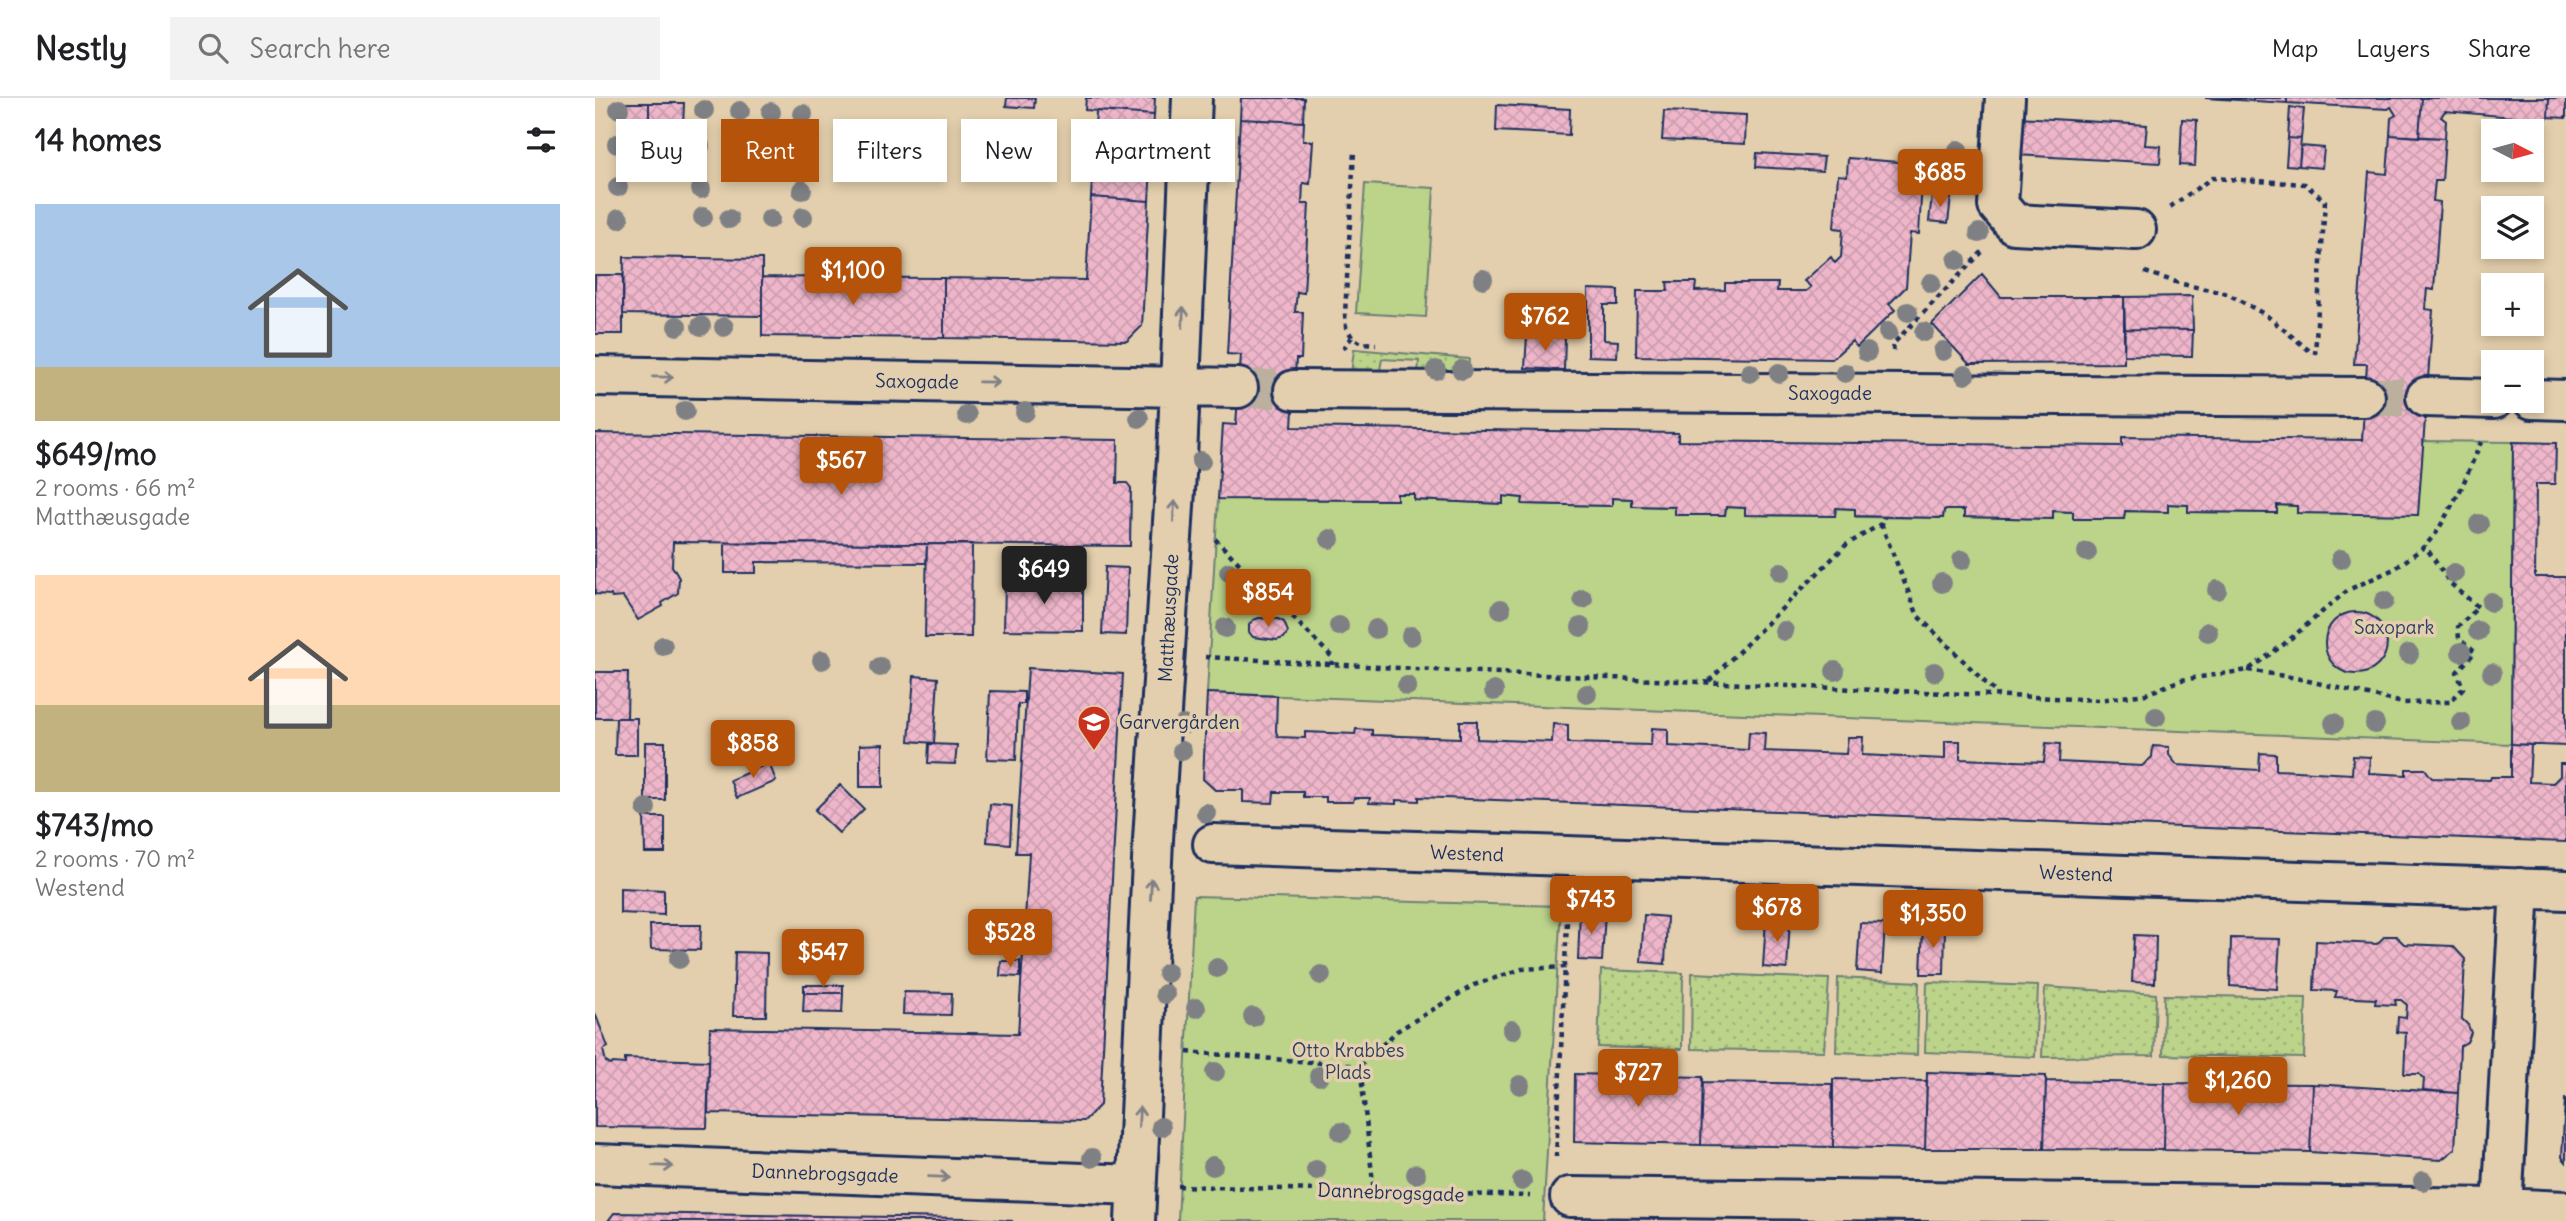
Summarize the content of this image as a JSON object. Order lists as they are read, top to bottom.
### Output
{
  "streets": {
    "street": [
      "Saxogade",
      "Matthæusgade",
      "Westend",
      "Dannebrogsgade"
    ]
  },
  "crossings": [
    ["Saxogade", "Matthæusgade"],
    ["Matthæusgade", "Dannebrogsgade"]
  ],
  "one_way": ["Matthæusgade", "Dannebrogsgade"],
  "parks": ["Saxopark", "Otto Krabbes Plads"],
  "places": {
    "school or university": ["Garvergården"]
  },
  "north": "right",
  "page": {
    "header": "Nestly",
    "search": "Search here",
    "nav": ["Map", "Layers", "Share"],
    "heading": "14 homes",
    "map_buttons": ["+", "−"],
    "chip": [
      "Buy",
      "Rent",
      "Filters",
      "New",
      "Apartment"
    ],
    "price": [
      "$685",
      "$1,100",
      "$762",
      "$567",
      "$649",
      "$854",
      "$858",
      "$743",
      "$678",
      "$1,350",
      "$528",
      "$547",
      "$727",
      "$1,260"
    ],
    "list": [
      {
        "name": "$649/mo",
        "note": "2 rooms · 66 m² · Matthæusgade"
      },
      {
        "name": "$743/mo",
        "note": "2 rooms · 70 m² · Westend"
      }
    ]
  }
}
